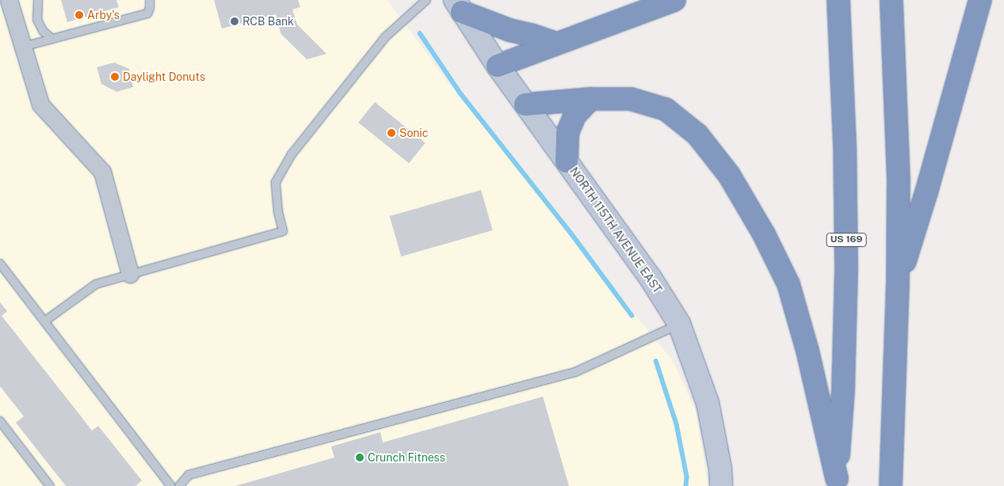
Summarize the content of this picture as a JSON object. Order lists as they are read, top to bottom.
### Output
{
  "streets": {
    "highway": ["US 169"],
    "street": ["NORTH 115TH AVENUE EAST"]
  },
  "places": [
    "Arby's",
    "RCB Bank",
    "Daylight Donuts",
    "Sonic",
    "Crunch Fitness"
  ]
}
